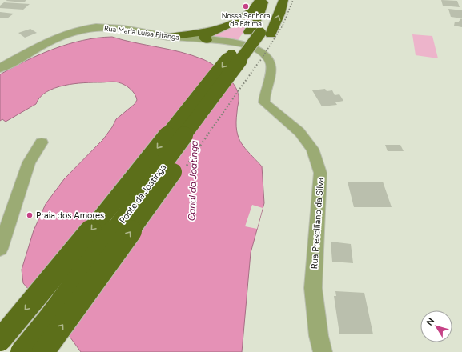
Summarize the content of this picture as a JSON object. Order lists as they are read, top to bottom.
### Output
{
  "streets": {
    "highway": ["Ponte da Joatinga"],
    "street": ["Rua Maria Luisa Pitanga", "Rua Presciliano da Silva"]
  },
  "crossings": [
    ["Rua Maria Luisa Pitanga", "Rua Presciliano da Silva"]
  ],
  "water": ["Canal da Joatinga"],
  "places": ["Nossa Senhora de Fátima", "Praia dos Amores"],
  "north": "top left"
}
